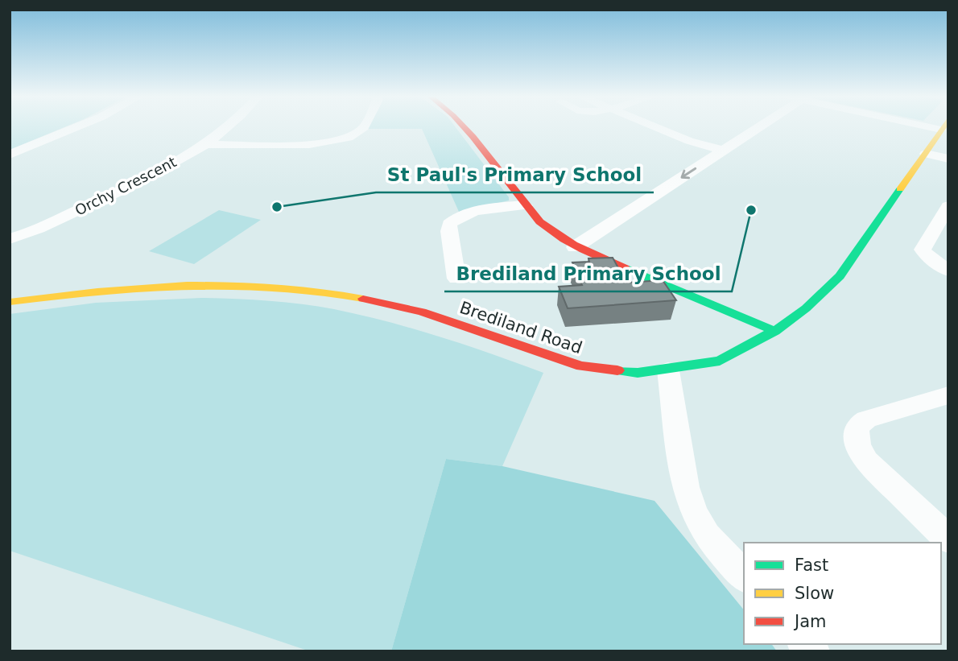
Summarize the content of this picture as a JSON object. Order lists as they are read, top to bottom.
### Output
{
  "streets": {
    "street": ["Orchy Crescent", "Brediland Road"]
  },
  "places": ["St Paul's Primary School", "Brediland Primary School"],
  "legend": ["Fast", "Slow", "Jam"]
}
